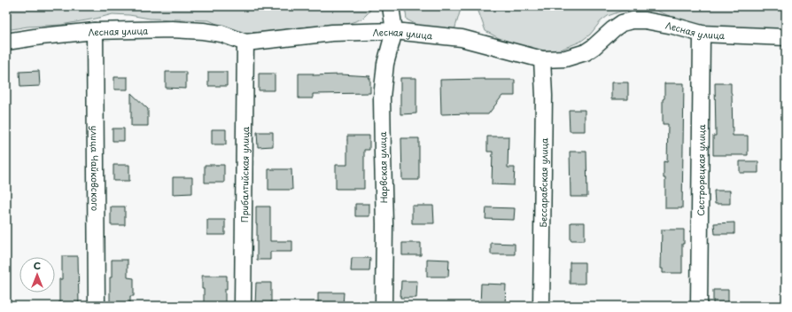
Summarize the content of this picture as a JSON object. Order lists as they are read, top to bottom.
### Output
{
  "streets": {
    "street": [
      "Лесная улица",
      "Нарвская улица",
      "улица Чайковского",
      "Сестрорецкая улица",
      "Прибалтийская улица",
      "Бессарабская улица"
    ]
  },
  "crossings": [
    ["Лесная улица", "Нарвская улица"],
    ["Лесная улица", "улица Чайковского"],
    ["Лесная улица", "Сестрорецкая улица"],
    ["Лесная улица", "Прибалтийская улица"],
    ["Лесная улица", "Бессарабская улица"]
  ],
  "north": "top"
}
